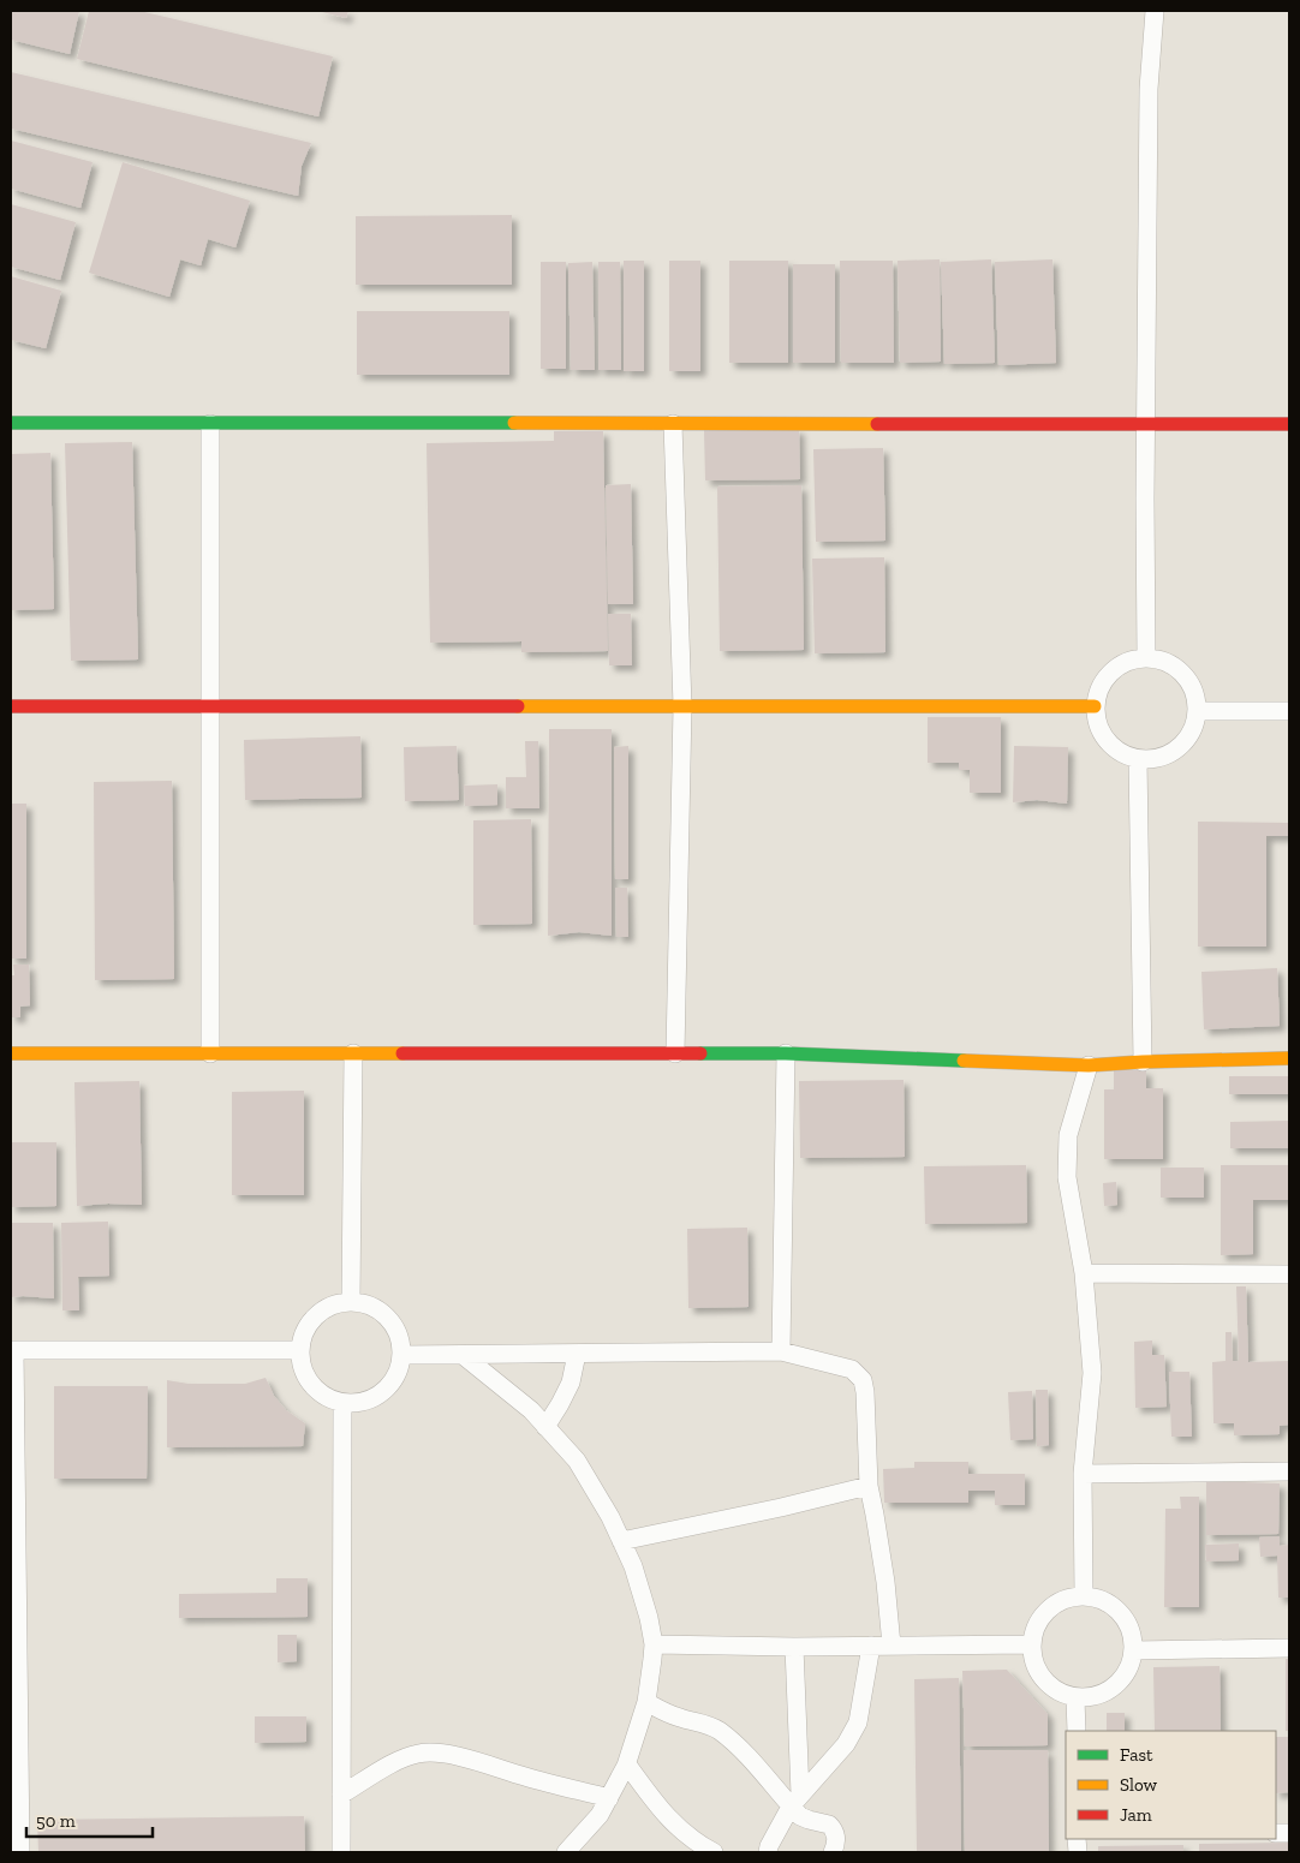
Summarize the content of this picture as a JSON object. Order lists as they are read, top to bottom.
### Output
{
  "legend": ["Fast", "Slow", "Jam"],
  "scale_bar": "50 m"
}
